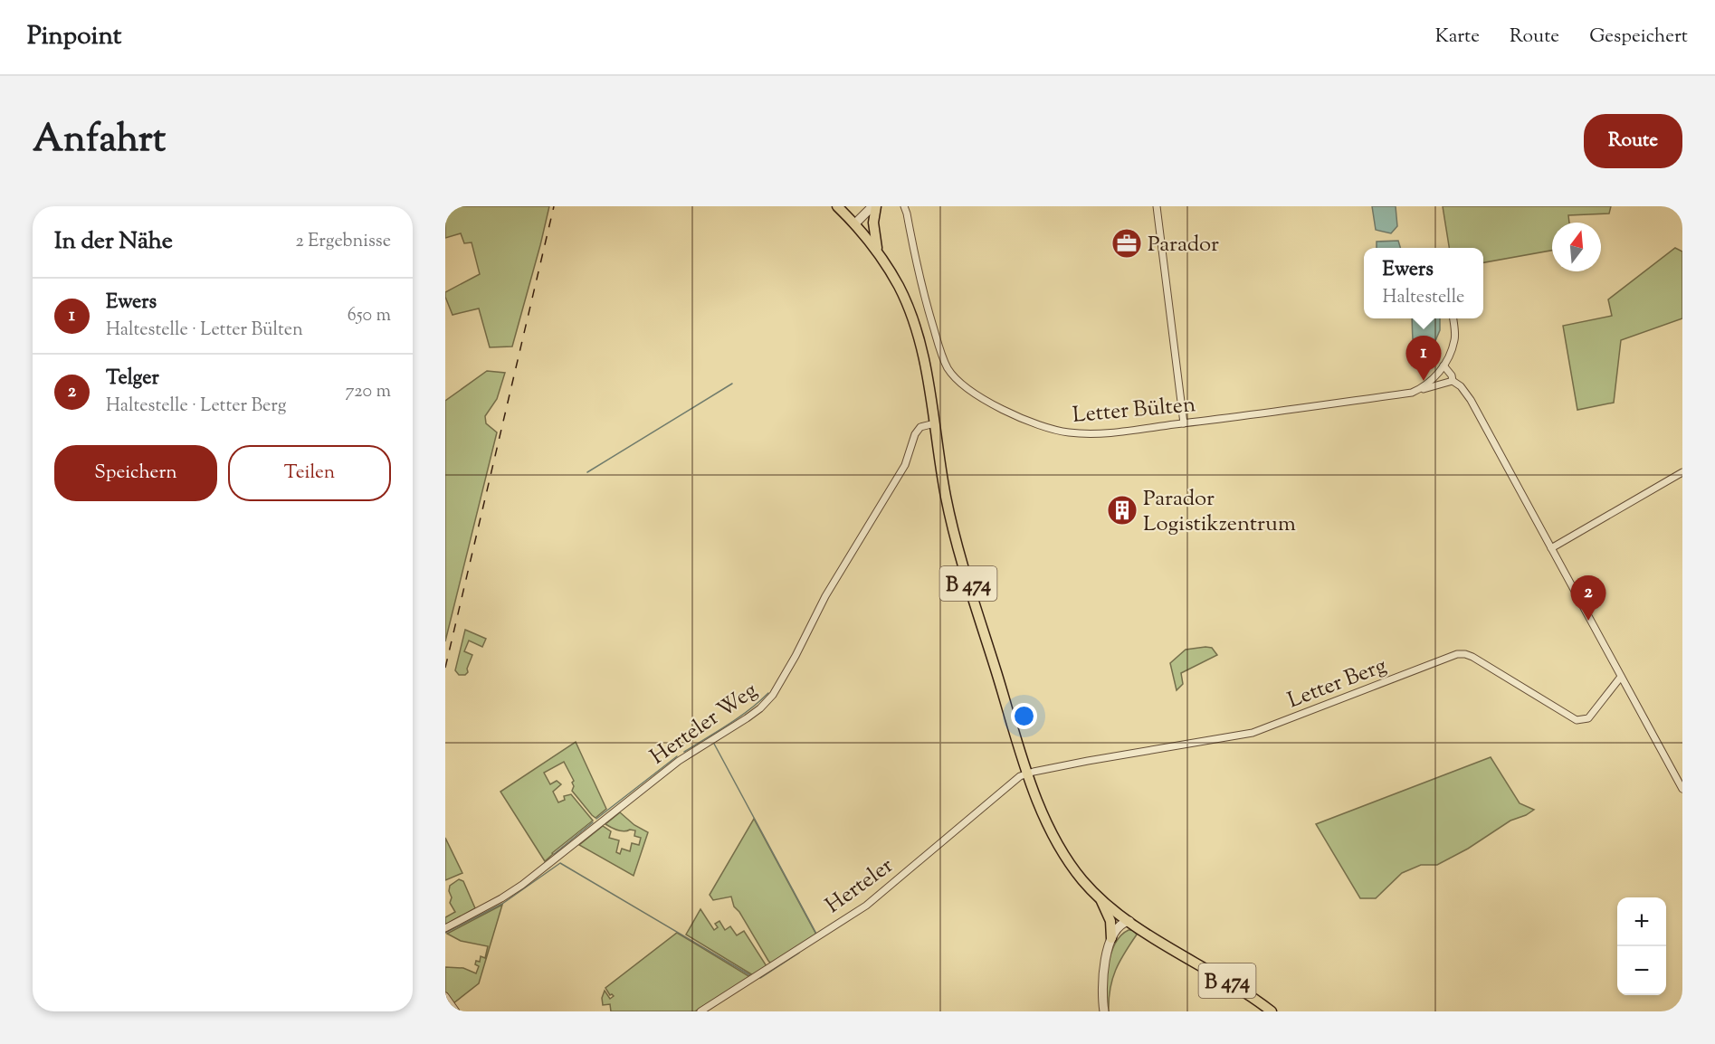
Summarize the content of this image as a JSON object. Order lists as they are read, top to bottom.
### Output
{
  "streets": {
    "main road": ["B 474"],
    "street": [
      "Letter Bülten",
      "Letter Berg",
      "Herteler Weg",
      "Herteler"
    ]
  },
  "crossings": [
    ["B 474", "Letter Berg"],
    ["B 474", "Herteler Weg"],
    ["B 474", "Herteler"],
    ["Letter Berg", "Herteler"]
  ],
  "places": {
    "office": ["Parador"],
    "building": ["Parador Logistikzentrum"]
  },
  "north": "top",
  "page": {
    "header": "Pinpoint",
    "nav": ["Karte", "Route", "Gespeichert"],
    "title": "Anfahrt",
    "buttons": [
      "Route",
      ["Speichern", "Teilen"]
    ],
    "heading": ["In der Nähe", "2 Ergebnisse"],
    "popup": ["Ewers", "Haltestelle"],
    "list": [
      {
        "mark": "1",
        "name": "Ewers",
        "note": "Haltestelle · Letter Bülten",
        "value": "650 m"
      },
      {
        "mark": "2",
        "name": "Telger",
        "note": "Haltestelle · Letter Berg",
        "value": "720 m"
      }
    ],
    "pins": ["1", "2"],
    "map_buttons": ["+", "−"]
  }
}
